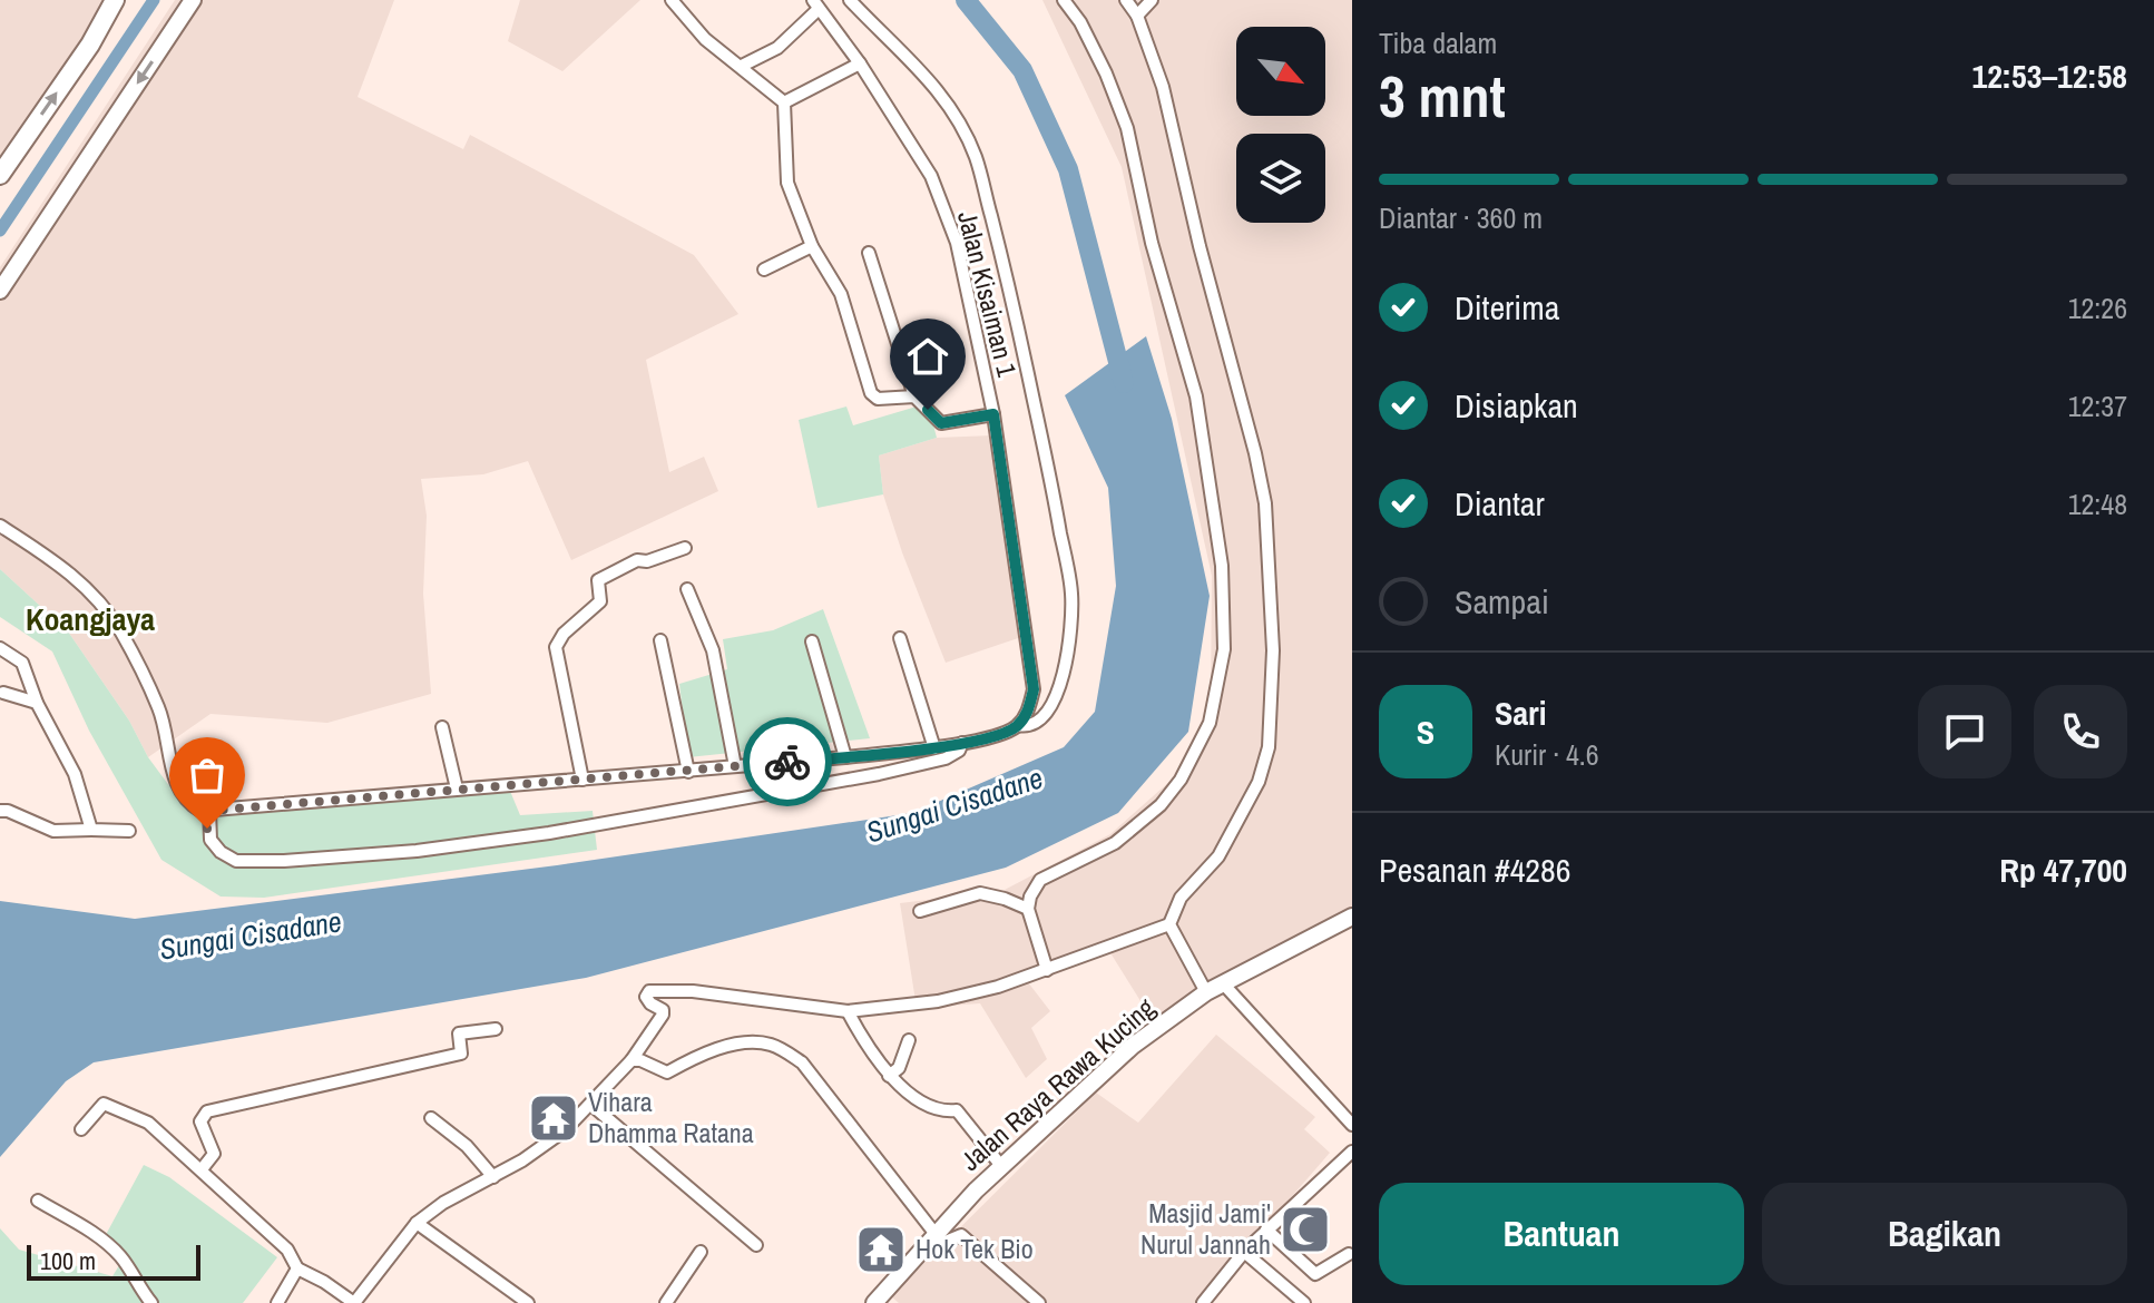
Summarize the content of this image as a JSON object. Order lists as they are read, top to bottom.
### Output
{
  "streets": {
    "street": ["Jalan Kisaiman 1", "Jalan Raya Rawa Kucing"]
  },
  "districts": ["Koangjaya"],
  "water": ["Sungai Cisadane"],
  "places": {
    "temple": ["Vihara Dhamma Ratana", "Hok Tek Bio"],
    "mosque": ["Masjid Jami' Nurul Jannah"]
  },
  "scale_bar": "100 m",
  "north": "bottom right",
  "page": {
    "heading": ["3 mnt", "Tiba dalam", "12:53–12:58"],
    "panel": [
      "Sari",
      "Kurir · 4.6",
      "Pesanan #4286",
      "Rp 47,700"
    ],
    "bar": "Diantar · 360 m",
    "list": [
      ["Diterima", "12:26"],
      ["Disiapkan", "12:37"],
      ["Diantar", "12:48"],
      "Sampai"
    ],
    "round": "S",
    "buttons": ["Bantuan", "Bagikan"],
    "scale": "100 m"
  }
}
